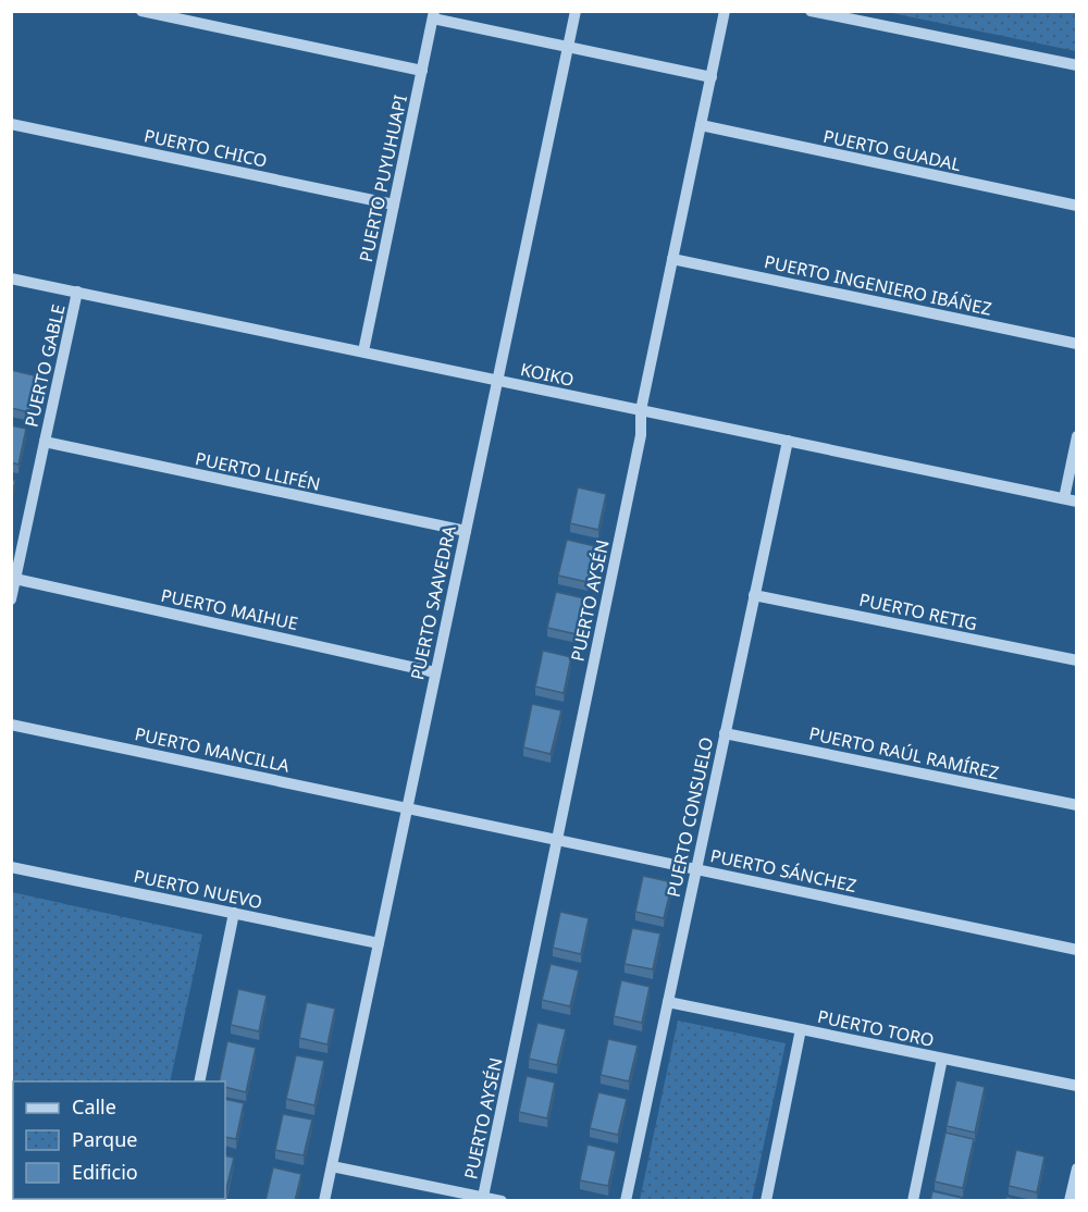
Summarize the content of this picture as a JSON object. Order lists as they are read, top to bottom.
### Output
{
  "streets": {
    "street": [
      "PUERTO CHICO",
      "PUERTO GUADAL",
      "PUERTO PUYUHUAPI",
      "PUERTO INGENIERO IBÁÑEZ",
      "PUERTO GABLE",
      "KOIKO",
      "PUERTO LLIFÉN",
      "PUERTO AYSÉN",
      "PUERTO SAAVEDRA",
      "PUERTO MAIHUE",
      "PUERTO RETIG",
      "PUERTO MANCILLA",
      "PUERTO RAÚL RAMÍREZ",
      "PUERTO CONSUELO",
      "PUERTO SÁNCHEZ",
      "PUERTO NUEVO",
      "PUERTO TORO"
    ]
  },
  "crossings": [
    ["PUERTO CHICO", "PUERTO PUYUHUAPI"],
    ["PUERTO GUADAL", "PUERTO AYSÉN"],
    ["PUERTO PUYUHUAPI", "KOIKO"],
    ["PUERTO INGENIERO IBÁÑEZ", "PUERTO AYSÉN"],
    ["PUERTO GABLE", "KOIKO"],
    ["PUERTO GABLE", "PUERTO LLIFÉN"],
    ["PUERTO GABLE", "PUERTO MAIHUE"],
    ["KOIKO", "PUERTO AYSÉN"],
    ["KOIKO", "PUERTO SAAVEDRA"],
    ["KOIKO", "PUERTO CONSUELO"],
    ["PUERTO LLIFÉN", "PUERTO SAAVEDRA"],
    ["PUERTO AYSÉN", "PUERTO SÁNCHEZ"],
    ["PUERTO SAAVEDRA", "PUERTO MAIHUE"],
    ["PUERTO SAAVEDRA", "PUERTO MANCILLA"],
    ["PUERTO SAAVEDRA", "PUERTO SÁNCHEZ"],
    ["PUERTO SAAVEDRA", "PUERTO NUEVO"],
    ["PUERTO RETIG", "PUERTO CONSUELO"],
    ["PUERTO MANCILLA", "PUERTO SÁNCHEZ"],
    ["PUERTO RAÚL RAMÍREZ", "PUERTO CONSUELO"],
    ["PUERTO CONSUELO", "PUERTO SÁNCHEZ"],
    ["PUERTO CONSUELO", "PUERTO TORO"]
  ],
  "legend": ["Calle", "Parque", "Edificio"]
}
